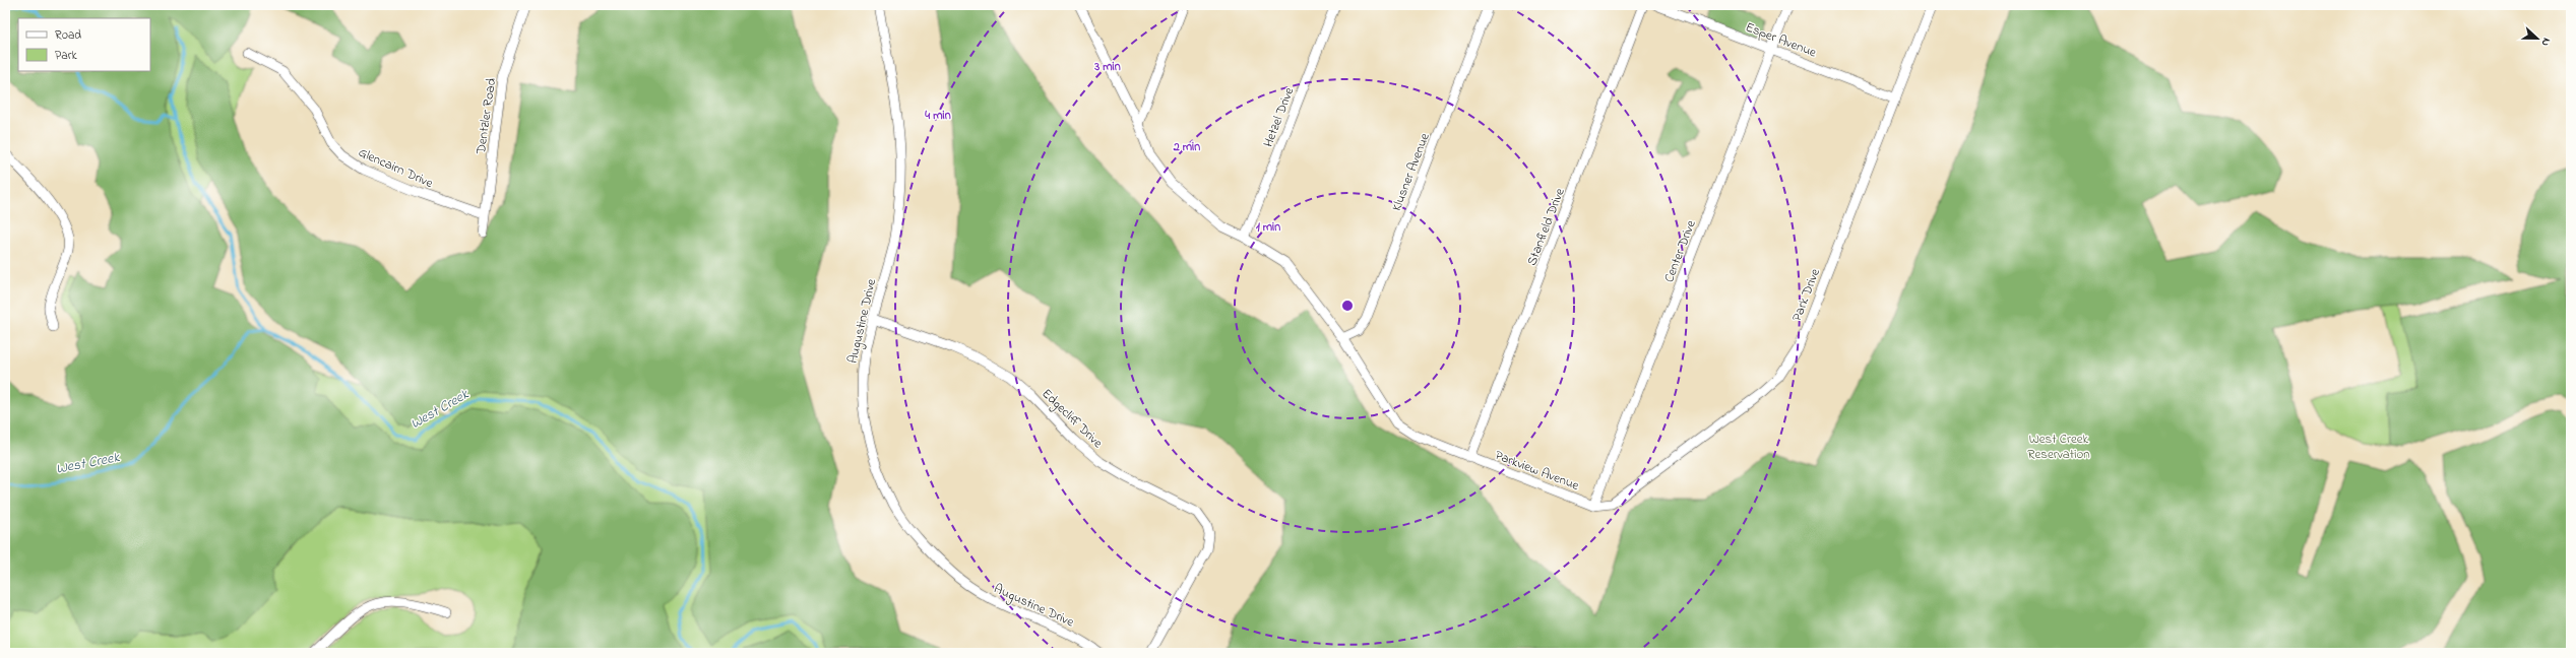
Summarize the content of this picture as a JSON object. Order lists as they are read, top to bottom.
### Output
{
  "streets": {
    "street": [
      "Esper Avenue",
      "Dentzler Road",
      "Hetzel Drive",
      "Glencairn Drive",
      "Klusner Avenue",
      "Stanfield Drive",
      "Center Drive",
      "Park Drive",
      "Augustine Drive",
      "Edgecliff Drive",
      "Parkview Avenue"
    ]
  },
  "crossings": [
    ["Esper Avenue", "Center Drive"],
    ["Esper Avenue", "Park Drive"],
    ["Dentzler Road", "Glencairn Drive"],
    ["Hetzel Drive", "Parkview Avenue"],
    ["Klusner Avenue", "Parkview Avenue"],
    ["Stanfield Drive", "Parkview Avenue"],
    ["Center Drive", "Park Drive"],
    ["Center Drive", "Parkview Avenue"],
    ["Park Drive", "Parkview Avenue"],
    ["Augustine Drive", "Edgecliff Drive"]
  ],
  "water": ["West Creek"],
  "parks": ["West Creek Reservation"],
  "legend": ["Road", "Park"],
  "north": "right",
  "rings": [
    "3 min",
    "4 min",
    "2 min",
    "1 min"
  ]
}
